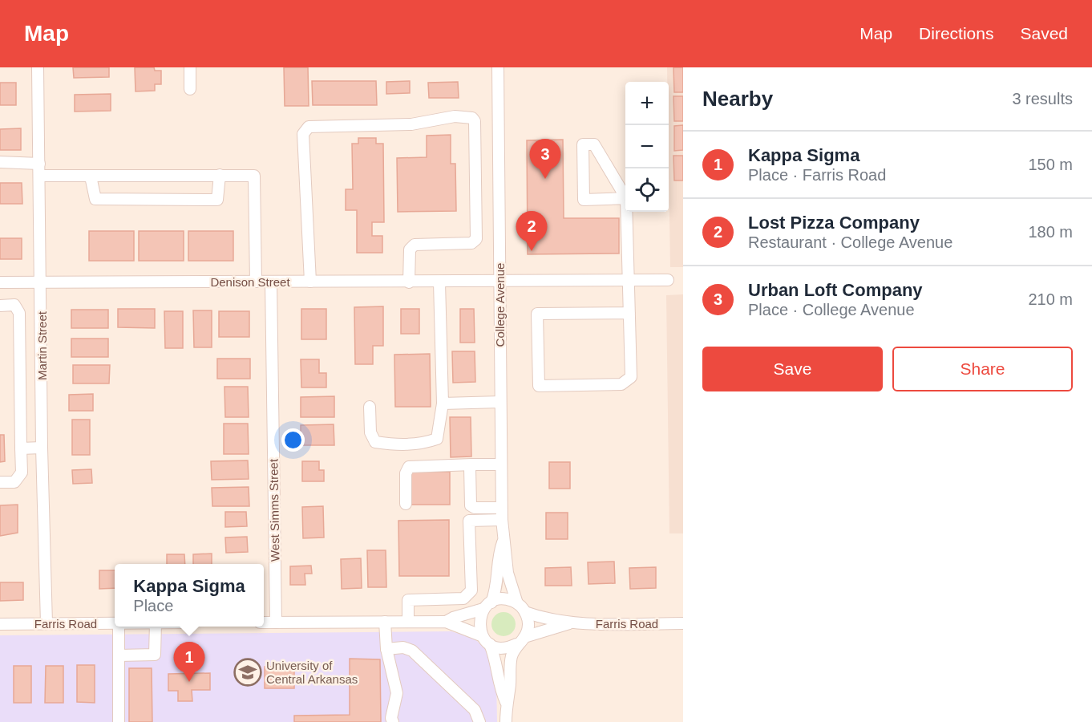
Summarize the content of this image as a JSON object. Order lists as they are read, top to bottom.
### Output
{
  "streets": {
    "street": [
      "Denison Street",
      "College Avenue",
      "Martin Street",
      "West Simms Street",
      "Farris Road"
    ]
  },
  "crossings": [
    ["Denison Street", "College Avenue"],
    ["Denison Street", "Martin Street"],
    ["Denison Street", "West Simms Street"],
    ["College Avenue", "Farris Road"],
    ["Martin Street", "Farris Road"]
  ],
  "places": {
    "school or university": ["University of Central Arkansas"]
  },
  "page": {
    "header": "Map",
    "nav": ["Map", "Directions", "Saved"],
    "heading": ["Nearby", "3 results"],
    "map_buttons": ["+", "−"],
    "list": [
      {
        "mark": "1",
        "name": "Kappa Sigma",
        "note": "Place · Farris Road",
        "value": "150 m"
      },
      {
        "mark": "2",
        "name": "Lost Pizza Company",
        "note": "Restaurant · College Avenue",
        "value": "180 m"
      },
      {
        "mark": "3",
        "name": "Urban Loft Company",
        "note": "Place · College Avenue",
        "value": "210 m"
      }
    ],
    "pins": ["3", "2", "1"],
    "buttons": ["Save", "Share"],
    "popup": ["Kappa Sigma", "Place"]
  }
}
